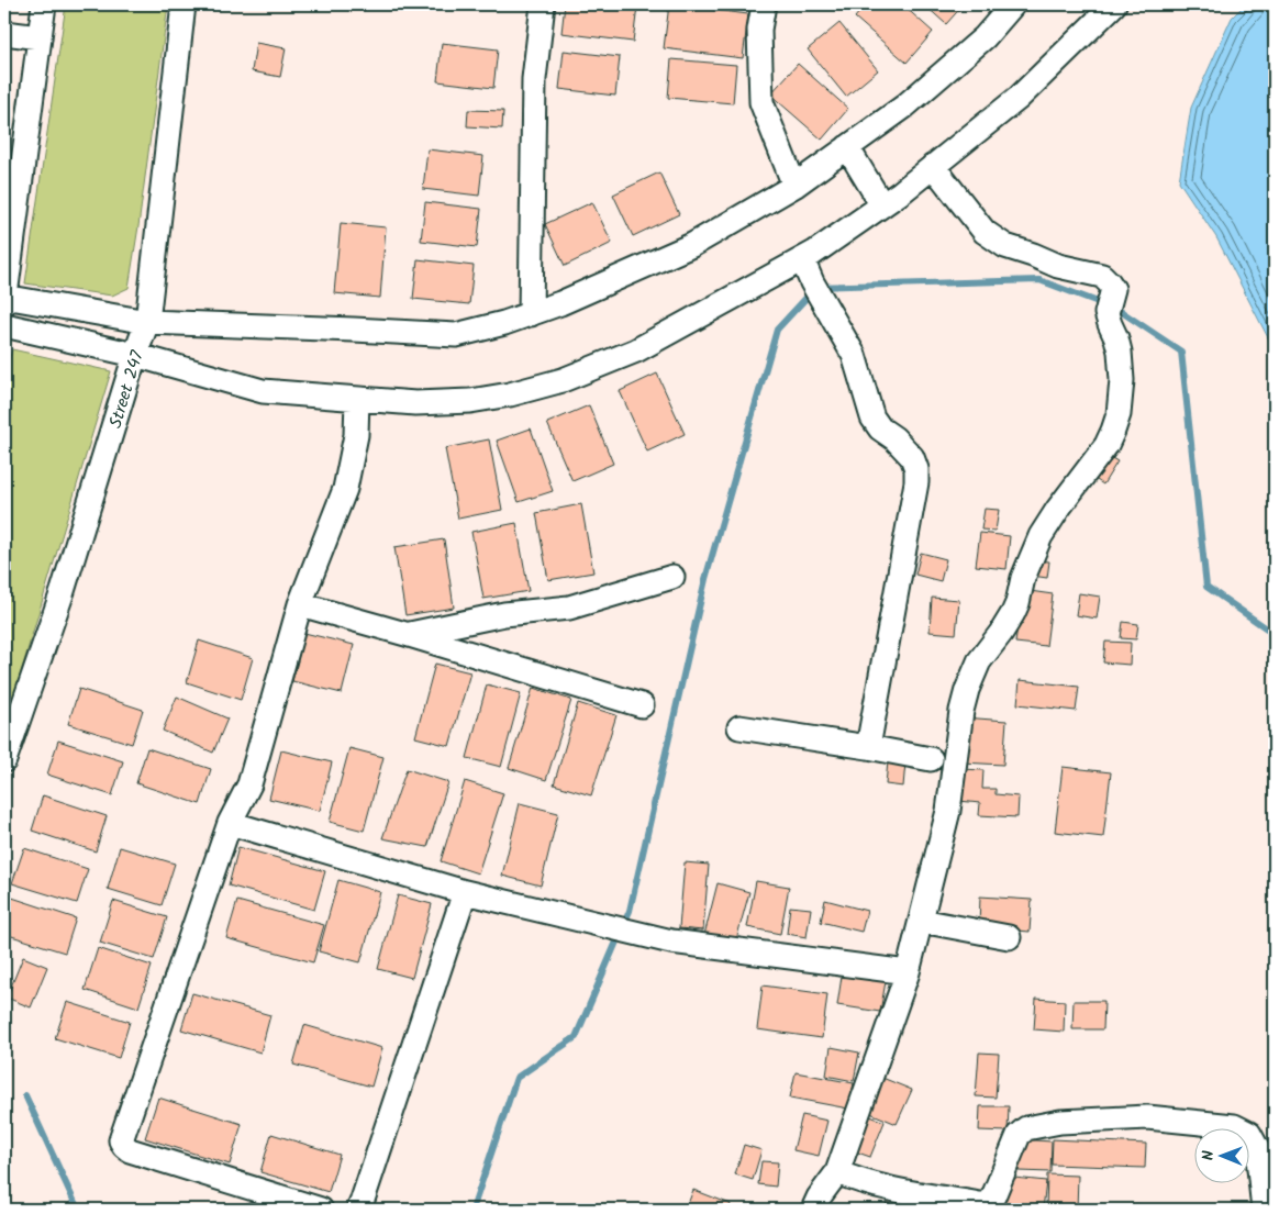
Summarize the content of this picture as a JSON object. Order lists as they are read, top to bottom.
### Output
{
  "streets": {
    "street": ["Street 247"]
  },
  "north": "left"
}
